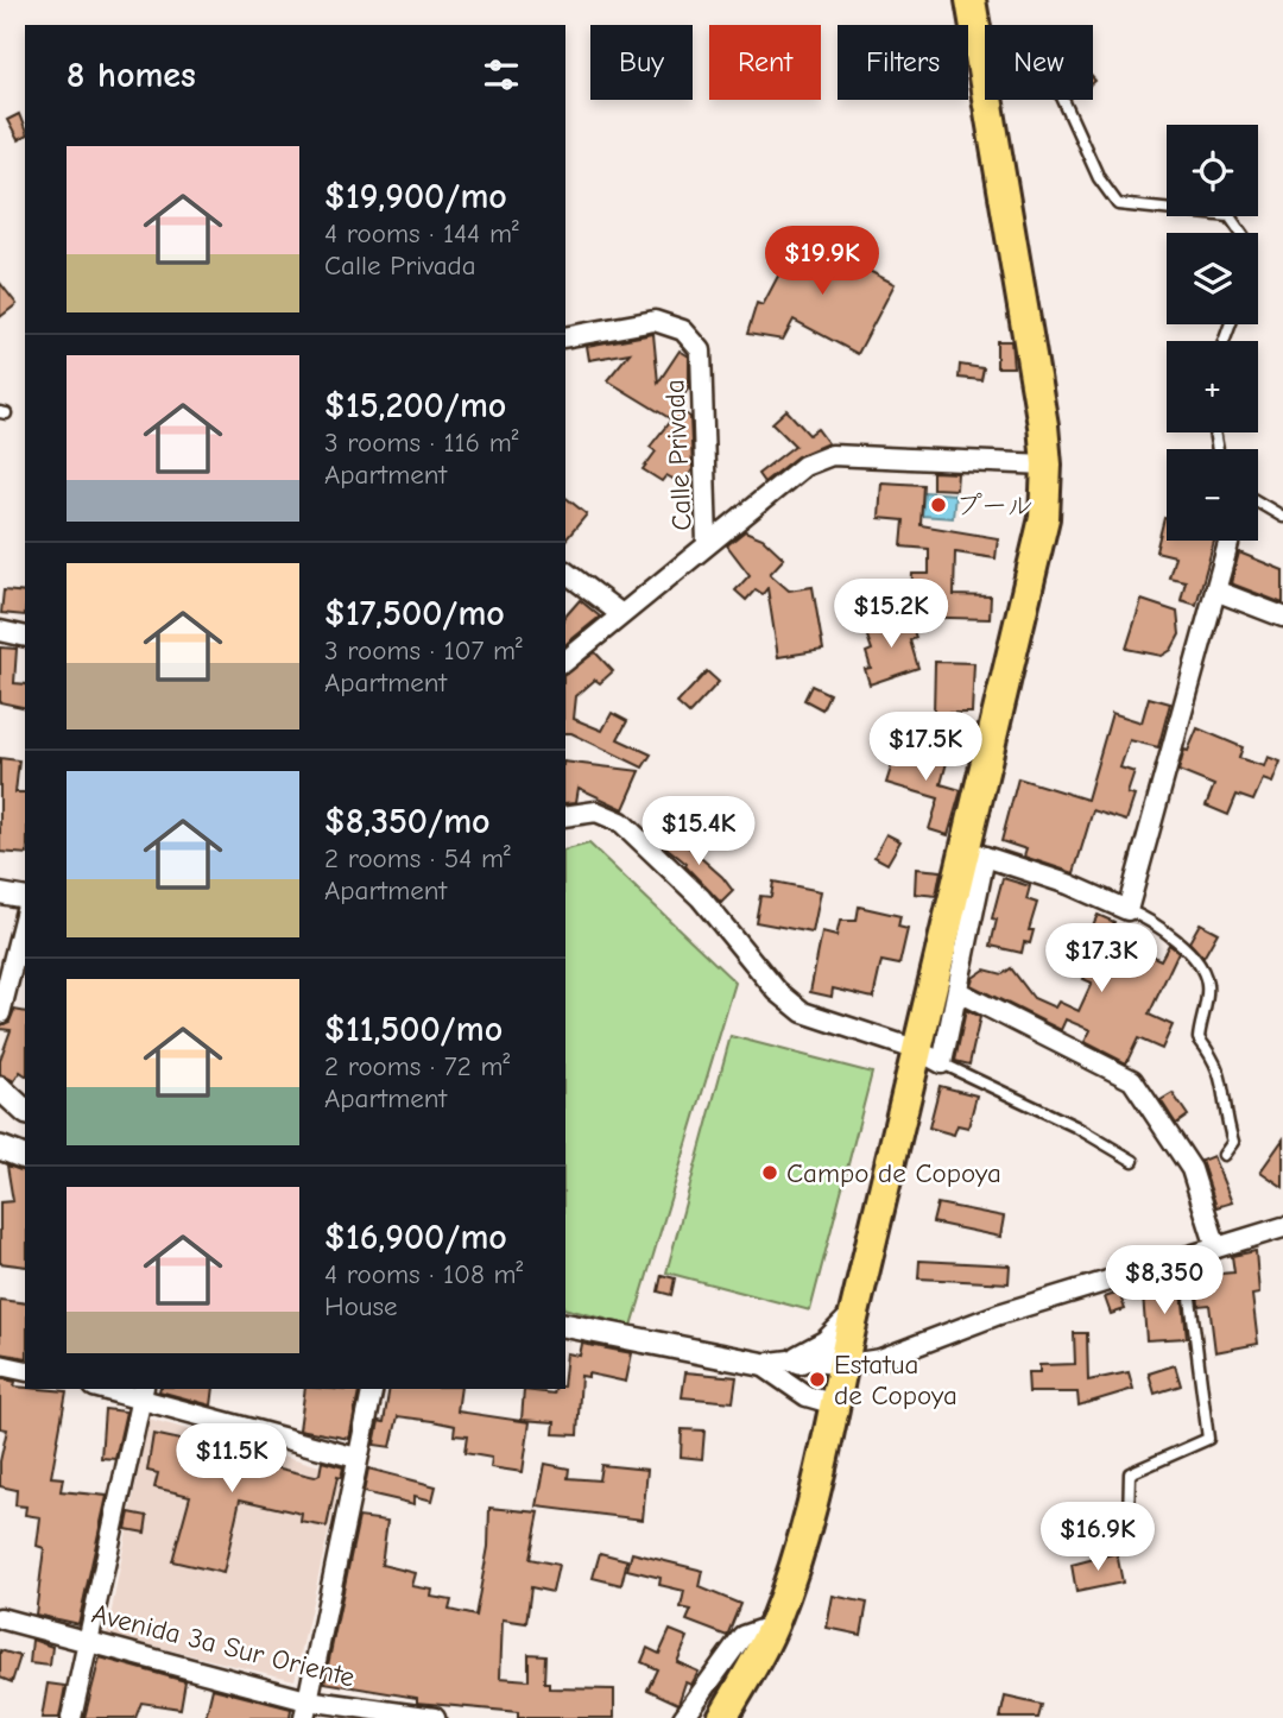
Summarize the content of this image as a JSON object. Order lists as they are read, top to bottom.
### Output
{
  "streets": {
    "street": ["Calle Privada", "Avenida 3a Sur Oriente"]
  },
  "places": ["プール", "Campo de Copoya", "Estatua de Copoya"],
  "page": {
    "chip": [
      "Buy",
      "Rent",
      "Filters",
      "New"
    ],
    "heading": "8 homes",
    "map_buttons": ["+", "−"],
    "list": [
      {
        "name": "$19,900/mo",
        "note": "4 rooms · 144 m² · Calle Privada"
      },
      {
        "name": "$15,200/mo",
        "note": "3 rooms · 116 m² · Apartment"
      },
      {
        "name": "$17,500/mo",
        "note": "3 rooms · 107 m² · Apartment"
      },
      {
        "name": "$8,350/mo",
        "note": "2 rooms · 54 m² · Apartment"
      },
      {
        "name": "$11,500/mo",
        "note": "2 rooms · 72 m² · Apartment"
      },
      {
        "name": "$16,900/mo",
        "note": "4 rooms · 108 m² · House"
      }
    ],
    "price": [
      "$19.9K",
      "$15.2K",
      "$17.5K",
      "$15.4K",
      "$17.3K",
      "$8,350",
      "$11.5K",
      "$16.9K"
    ]
  }
}
